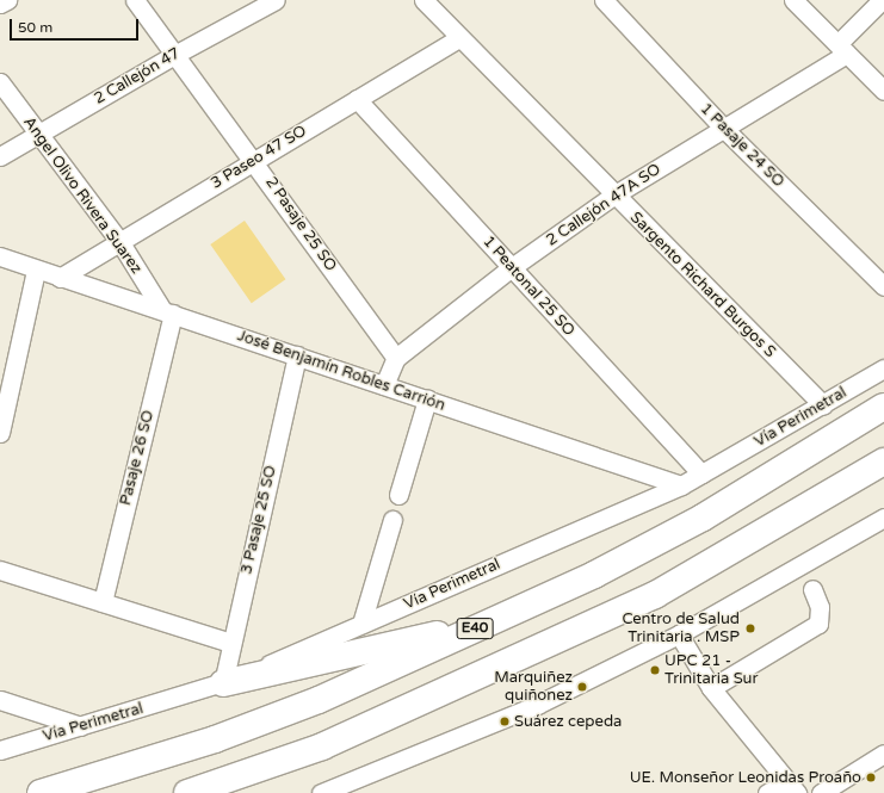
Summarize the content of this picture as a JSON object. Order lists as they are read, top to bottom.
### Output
{
  "streets": {
    "highway": ["E40"],
    "street": [
      "2 Callejón 47",
      "1 Pasaje 24 SO",
      "3 Paseo 47 SO",
      "Angel Olivo Rivera Suarez",
      "2 Callejón 47A SO",
      "2 Pasaje 25 SO",
      "Sargento Richard Burgos S",
      "1 Peatonal 25 SO",
      "José Benjamín Robles Carrión",
      "Vía Perimetral",
      "Pasaje 26 SO",
      "3 Pasaje 25 SO"
    ]
  },
  "crossings": [
    ["2 Callejón 47", "Angel Olivo Rivera Suarez"],
    ["2 Callejón 47", "2 Pasaje 25 SO"],
    ["1 Pasaje 24 SO", "2 Callejón 47A SO"],
    ["3 Paseo 47 SO", "Angel Olivo Rivera Suarez"],
    ["3 Paseo 47 SO", "2 Pasaje 25 SO"],
    ["3 Paseo 47 SO", "Sargento Richard Burgos S"],
    ["3 Paseo 47 SO", "1 Peatonal 25 SO"],
    ["3 Paseo 47 SO", "José Benjamín Robles Carrión"],
    ["Angel Olivo Rivera Suarez", "José Benjamín Robles Carrión"],
    ["Angel Olivo Rivera Suarez", "Pasaje 26 SO"],
    ["2 Callejón 47A SO", "2 Pasaje 25 SO"],
    ["2 Callejón 47A SO", "Sargento Richard Burgos S"],
    ["2 Callejón 47A SO", "1 Peatonal 25 SO"],
    ["2 Callejón 47A SO", "José Benjamín Robles Carrión"],
    ["Sargento Richard Burgos S", "Vía Perimetral"],
    ["1 Peatonal 25 SO", "Vía Perimetral"],
    ["José Benjamín Robles Carrión", "Vía Perimetral"],
    ["José Benjamín Robles Carrión", "Pasaje 26 SO"],
    ["José Benjamín Robles Carrión", "3 Pasaje 25 SO"],
    ["Vía Perimetral", "3 Pasaje 25 SO"]
  ],
  "places": [
    "Centro de Salud Trinitaria . MSP",
    "UPC 21 - Trinitaria Sur",
    "Marquiñez quiñonez",
    "Suárez cepeda",
    "UE. Monseñor Leonidas Proaño"
  ],
  "scale_bar": "50 m"
}
